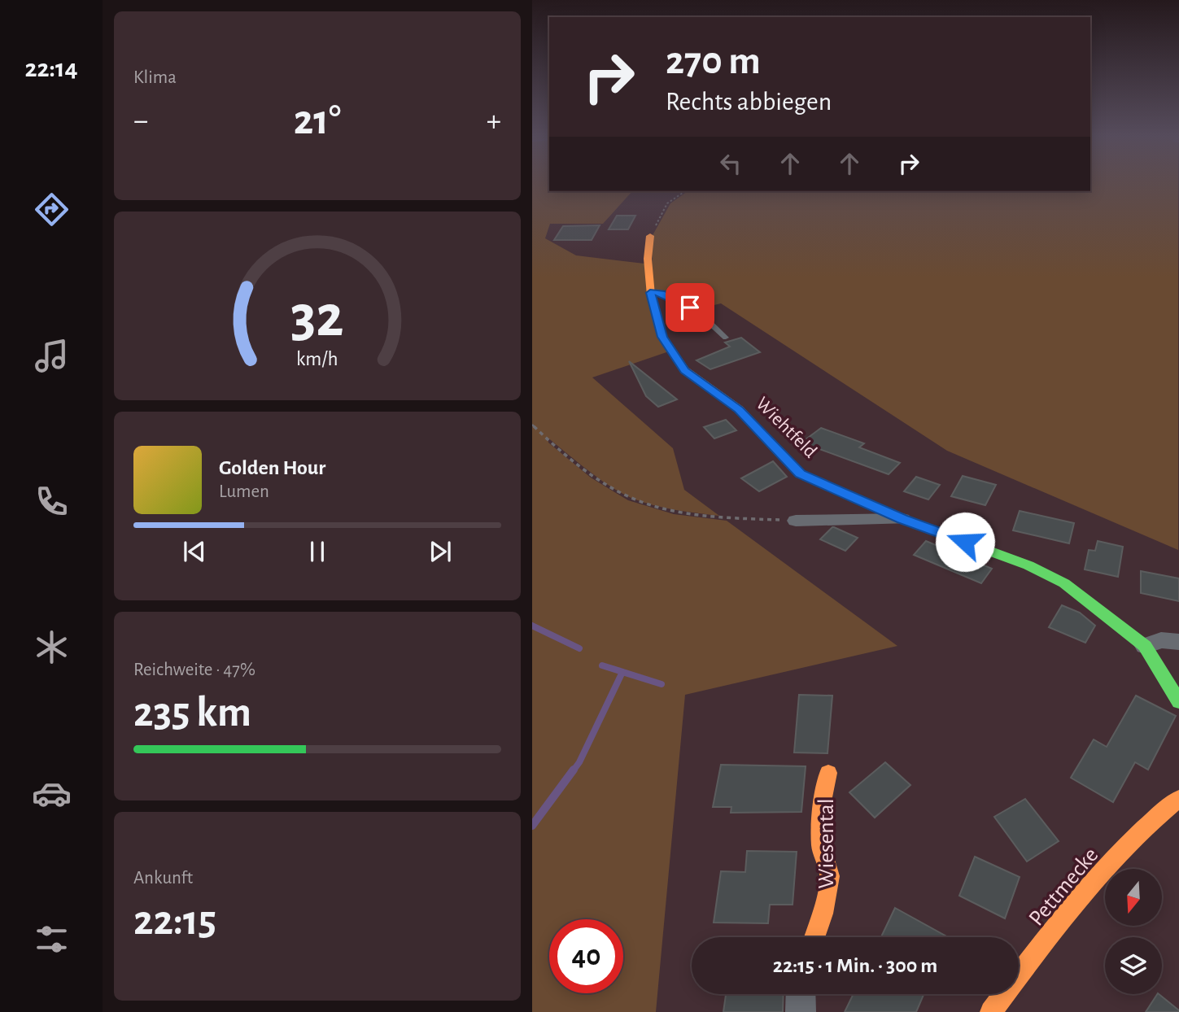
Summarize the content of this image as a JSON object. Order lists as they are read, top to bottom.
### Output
{
  "streets": {
    "street": ["Wiehtfeld", "Wiesental", "Pettmecke"]
  },
  "north": "bottom",
  "page": {
    "tabs": "22:14",
    "tile": [
      "Klima",
      ["Reichweite · 47%", "235 km"],
      ["Ankunft", "22:15"]
    ],
    "turn": ["270 m", "Rechts abbiegen"],
    "heat": ["−", "21°", "+"],
    "song": ["Golden Hour", "Lumen"],
    "limit": "40",
    "trip": "22:15 · 1 Min. · 300 m",
    "gauge": ["32", "km/h"]
  }
}
